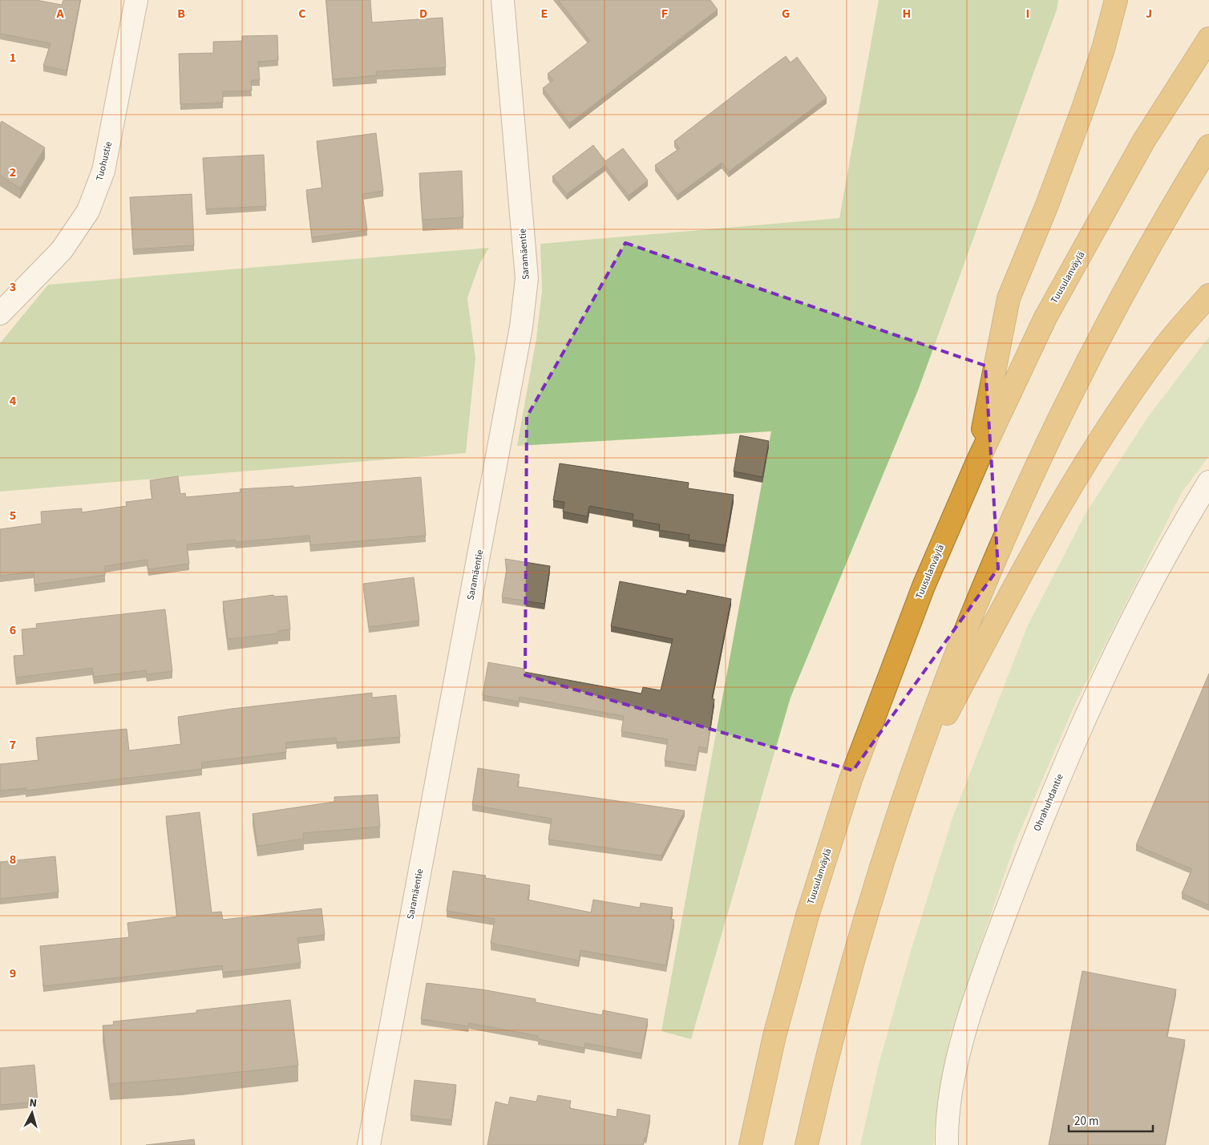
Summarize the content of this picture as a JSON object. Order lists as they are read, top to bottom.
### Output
{
  "streets": {
    "highway": ["Tuusulanväylä"],
    "street": ["Tuohustie", "Saramäentie", "Ohrahuhdantie"]
  },
  "scale_bar": "20 m",
  "north": "top",
  "grid": {
    "columns": [
      "A",
      "B",
      "C",
      "D",
      "E",
      "F",
      "G",
      "H",
      "I",
      "J"
    ],
    "rows": [
      "1",
      "2",
      "3",
      "4",
      "5",
      "6",
      "7",
      "8",
      "9"
    ]
  }
}
